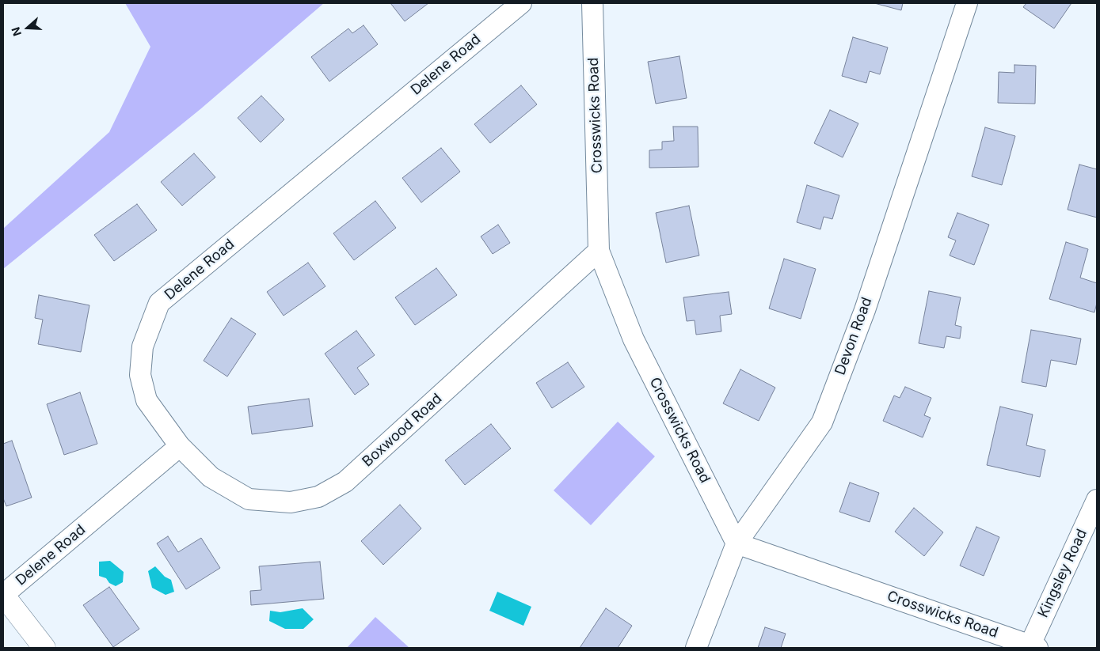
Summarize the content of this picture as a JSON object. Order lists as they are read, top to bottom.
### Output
{
  "streets": {
    "street": [
      "Delene Road",
      "Crosswicks Road",
      "Devon Road",
      "Boxwood Road",
      "Kingsley Road"
    ]
  },
  "crossings": [
    ["Delene Road", "Boxwood Road"],
    ["Crosswicks Road", "Devon Road"],
    ["Crosswicks Road", "Boxwood Road"],
    ["Crosswicks Road", "Kingsley Road"]
  ],
  "north": "left"
}
